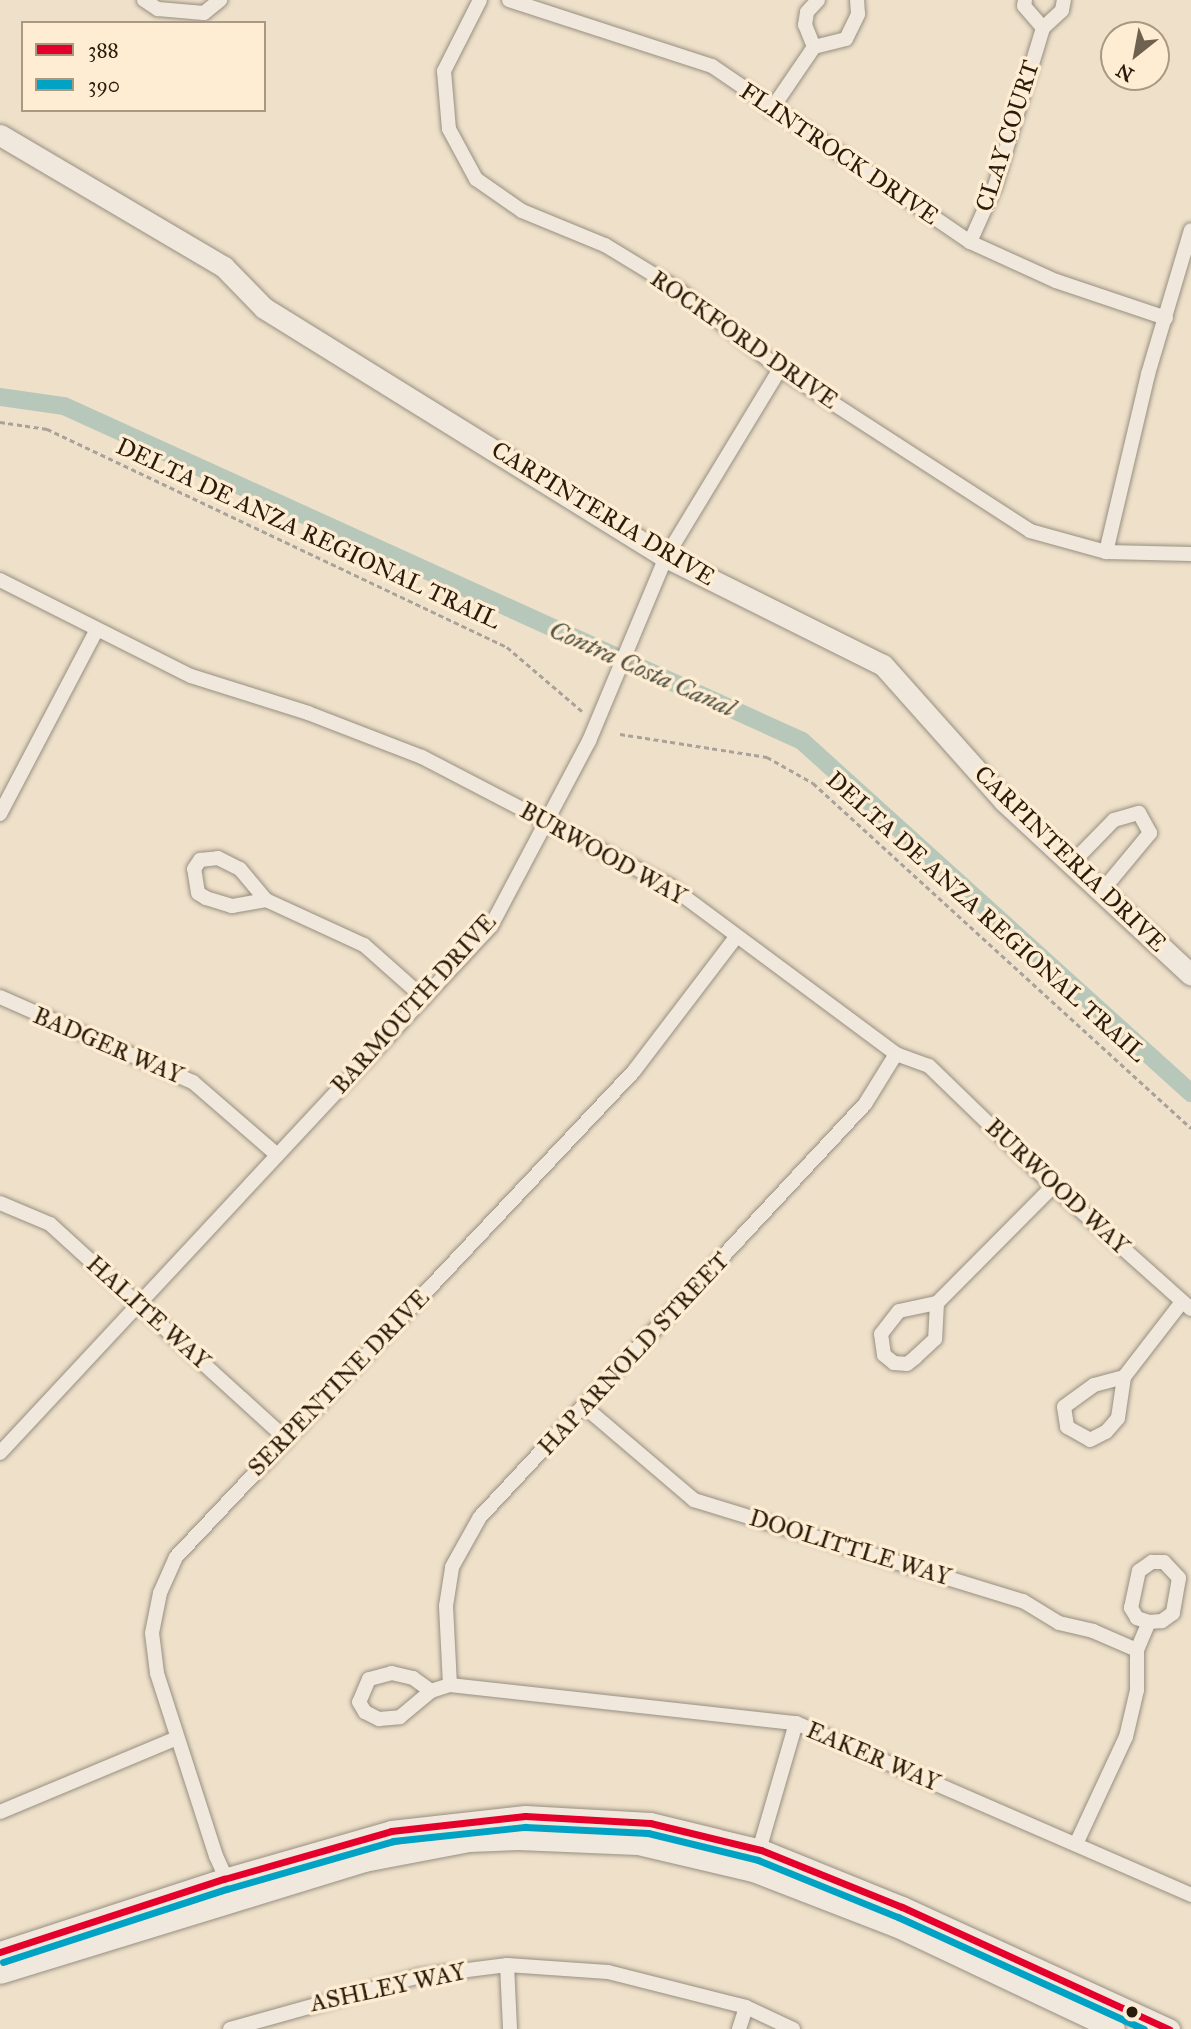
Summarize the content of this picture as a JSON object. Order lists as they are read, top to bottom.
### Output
{
  "streets": {
    "main road": ["CARPINTERIA DRIVE"],
    "street": [
      "CLAY COURT",
      "FLINTROCK DRIVE",
      "ROCKFORD DRIVE",
      "BURWOOD WAY",
      "BARMOUTH DRIVE",
      "BADGER WAY",
      "HALITE WAY",
      "HAP ARNOLD STREET",
      "SERPENTINE DRIVE",
      "DOOLITTLE WAY",
      "EAKER WAY",
      "ASHLEY WAY"
    ],
    "path": ["DELTA DE ANZA REGIONAL TRAIL"]
  },
  "crossings": [
    ["CLAY COURT", "FLINTROCK DRIVE"],
    ["ROCKFORD DRIVE", "BARMOUTH DRIVE"],
    ["CARPINTERIA DRIVE", "BARMOUTH DRIVE"],
    ["BURWOOD WAY", "BARMOUTH DRIVE"],
    ["BURWOOD WAY", "HAP ARNOLD STREET"],
    ["BURWOOD WAY", "SERPENTINE DRIVE"],
    ["BARMOUTH DRIVE", "BADGER WAY"],
    ["BARMOUTH DRIVE", "HALITE WAY"],
    ["HALITE WAY", "SERPENTINE DRIVE"],
    ["HAP ARNOLD STREET", "DOOLITTLE WAY"],
    ["HAP ARNOLD STREET", "EAKER WAY"]
  ],
  "water": ["Contra Costa Canal"],
  "lines": ["transit line 388", "transit line 390"],
  "legend": ["388", "390"],
  "north": "bottom left"
}
